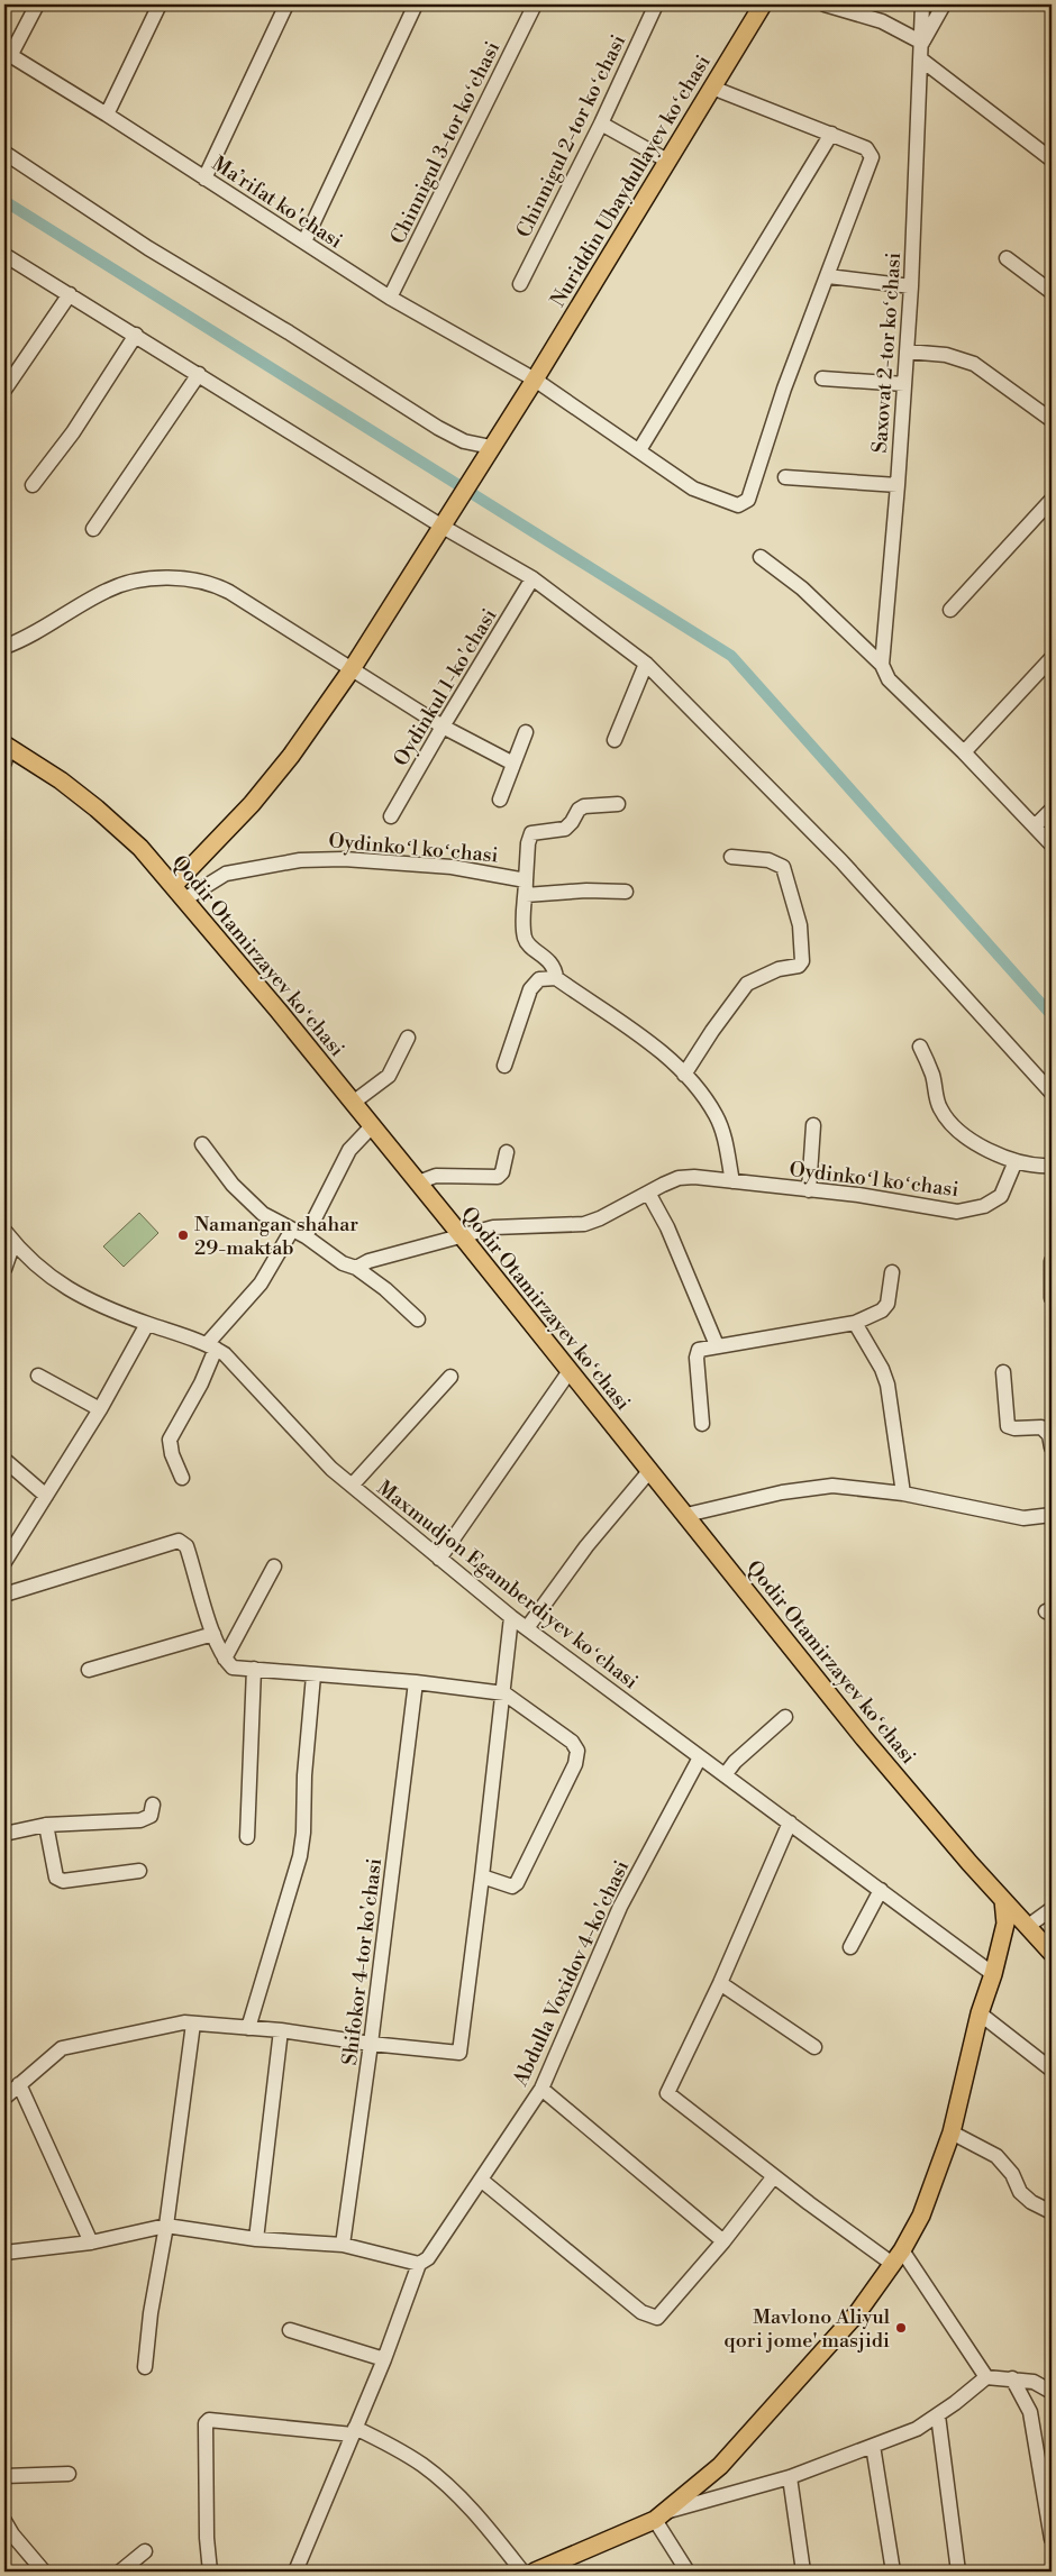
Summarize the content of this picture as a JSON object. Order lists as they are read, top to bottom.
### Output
{
  "streets": {
    "main road": ["Nuriddin Ubaydullayev koʻchasi", "Qodir Otamirzayev koʻchasi"],
    "street": [
      "Chinnigul 2-tor koʻchasi",
      "Chinnigul 3-tor koʻchasi",
      "Maʼrifat ko'chasi",
      "Saxovat 2-tor koʻchasi",
      "Oydinkul 1-ko'chasi",
      "Oydinkoʻl koʻchasi",
      "Maxmudjon Egamberdiyev koʻchasi",
      "Shifokor 4-tor ko'chasi",
      "Abdulla Voxidov 4-ko'chasi"
    ]
  },
  "crossings": [
    ["Chinnigul 3-tor koʻchasi", "Maʼrifat ko'chasi"],
    ["Nuriddin Ubaydullayev koʻchasi", "Maʼrifat ko'chasi"],
    ["Nuriddin Ubaydullayev koʻchasi", "Qodir Otamirzayev koʻchasi"],
    ["Oydinkoʻl koʻchasi", "Qodir Otamirzayev koʻchasi"],
    ["Maxmudjon Egamberdiyev koʻchasi", "Abdulla Voxidov 4-ko'chasi"]
  ],
  "places": ["Namangan shahar 29-maktab", "Mavlono Aliyul qori jome' masjidi"]
}
